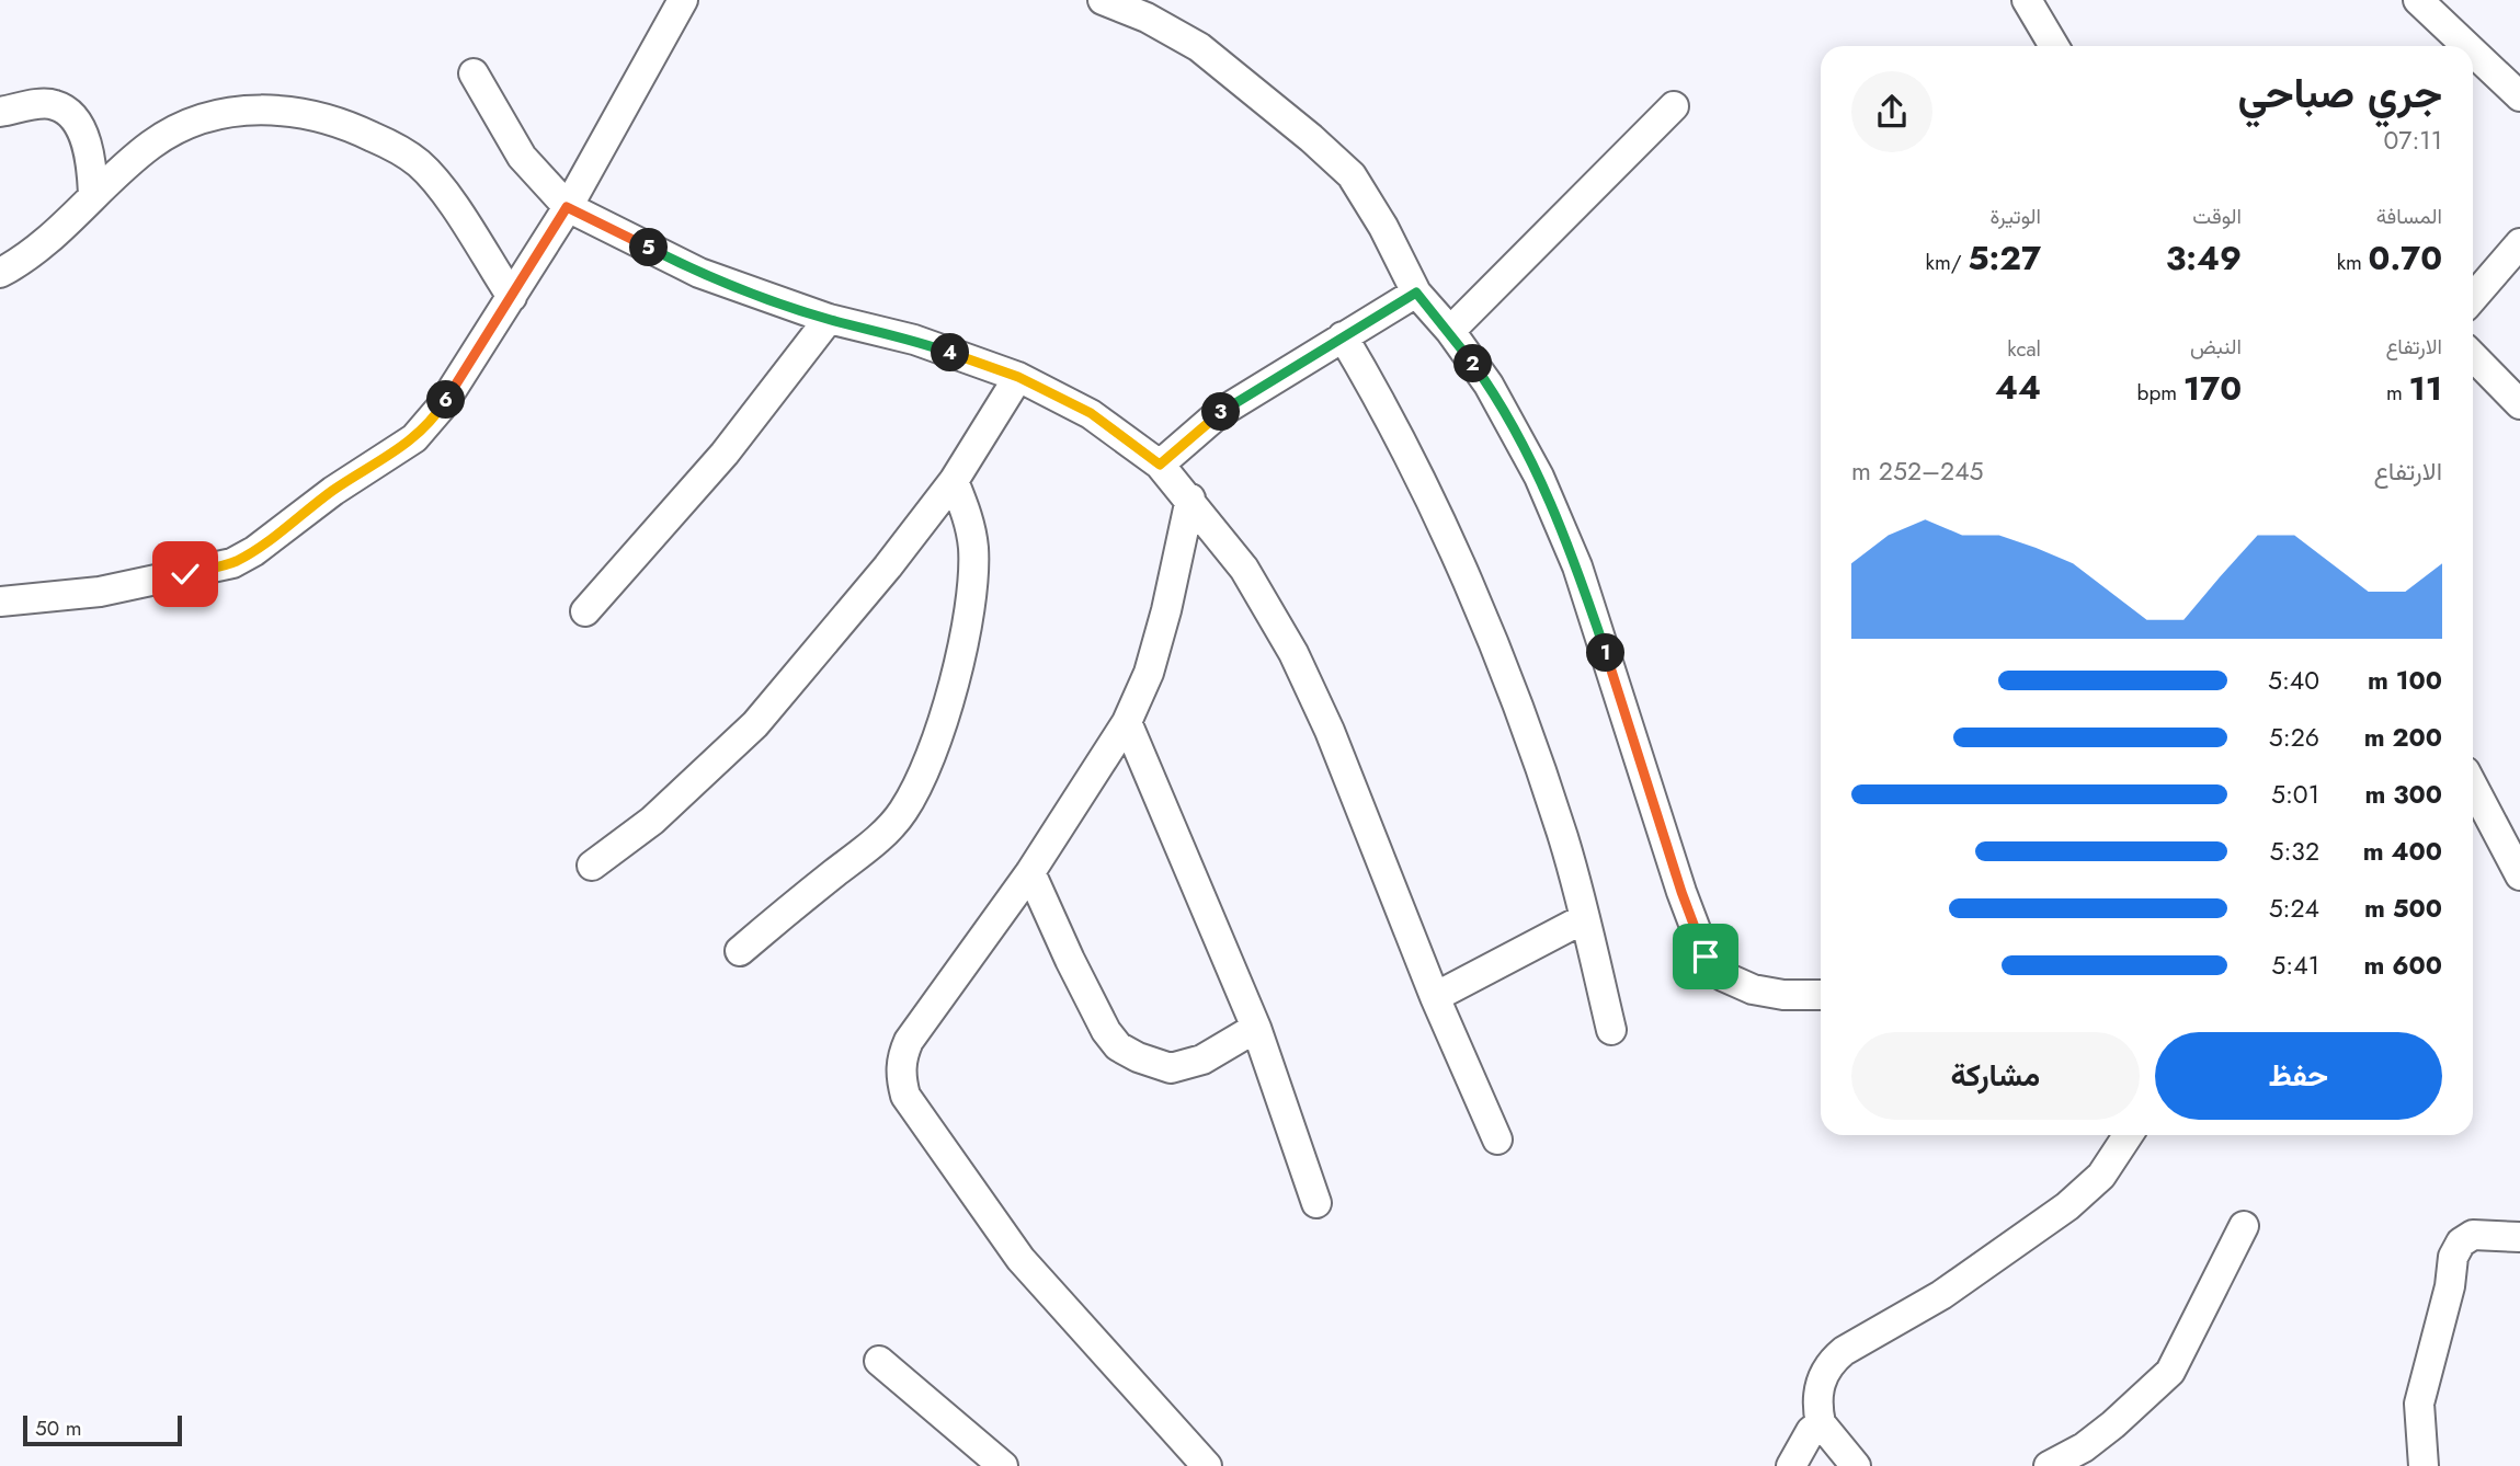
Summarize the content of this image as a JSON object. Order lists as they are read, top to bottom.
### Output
{
  "scale_bar": "50 m",
  "page": {
    "heading": ["جري صباحي", "07:11"],
    "stats": [
      ["المسافة", "0.70 km"],
      ["الوقت", "3:49"],
      ["الوتيرة", "5:27 /km"],
      ["الارتفاع", "11 m"],
      ["النبض", "170 bpm"],
      ["kcal", "44"]
    ],
    "pins": [
      "5",
      "4",
      "2",
      "6",
      "3",
      "1"
    ],
    "chart": ["الارتفاع", "245–252 m"],
    "list": [
      {
        "name": "100 m",
        "note": "5:40"
      },
      {
        "name": "200 m",
        "note": "5:26"
      },
      {
        "name": "300 m",
        "note": "5:01"
      },
      {
        "name": "400 m",
        "note": "5:32"
      },
      {
        "name": "500 m",
        "note": "5:24"
      },
      {
        "name": "600 m",
        "note": "5:41"
      }
    ],
    "buttons": ["حفظ", "مشاركة"],
    "scale": "50 m"
  }
}
